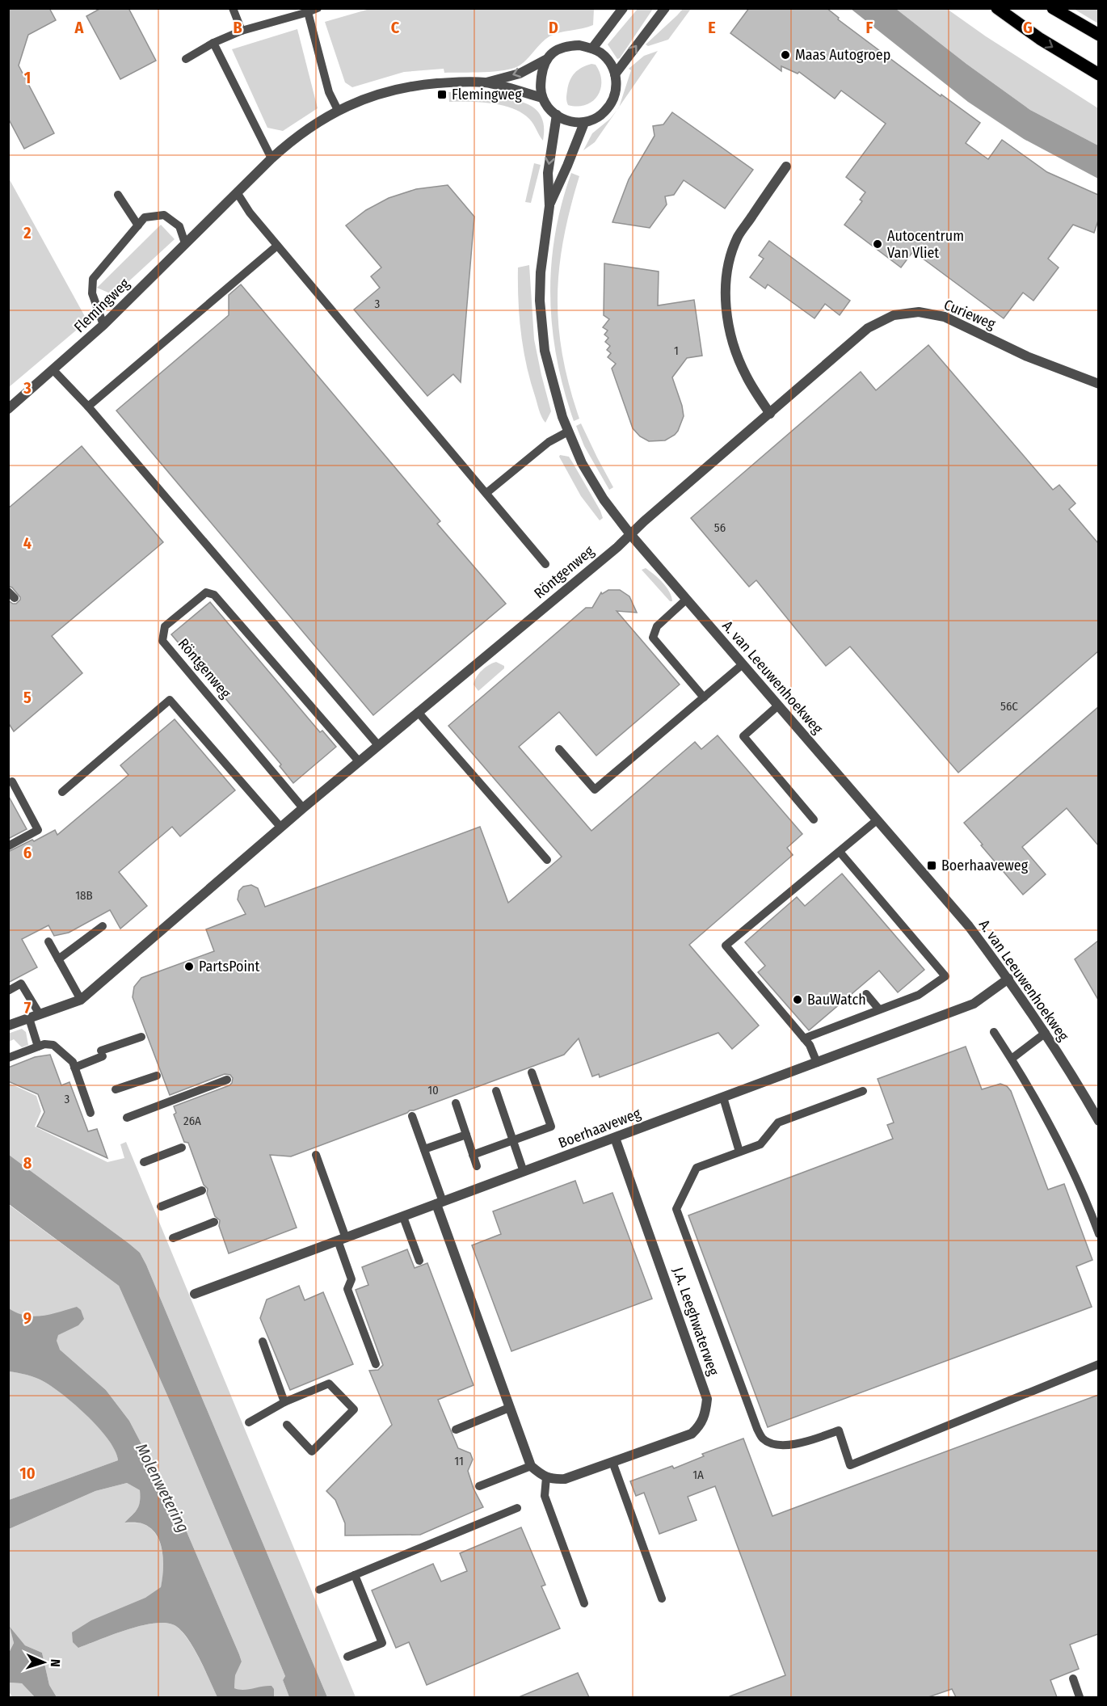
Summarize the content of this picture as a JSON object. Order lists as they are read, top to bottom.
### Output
{
  "streets": {
    "street": [
      "Flemingweg",
      "Curieweg",
      "Röntgenweg",
      "A. van Leeuwenhoekweg",
      "Boerhaaveweg",
      "J.A. Leeghwaterweg"
    ]
  },
  "crossings": [
    ["Flemingweg", "A. van Leeuwenhoekweg"],
    ["Curieweg", "Röntgenweg"],
    ["Curieweg", "A. van Leeuwenhoekweg"],
    ["Röntgenweg", "A. van Leeuwenhoekweg"],
    ["A. van Leeuwenhoekweg", "Boerhaaveweg"],
    ["Boerhaaveweg", "J.A. Leeghwaterweg"]
  ],
  "water": ["Molenwetering"],
  "places": {
    "other": [
      "Maas Autogroep",
      "Autocentrum Van Vliet",
      "PartsPoint",
      "BauWatch"
    ],
    "transit": ["Flemingweg", "Boerhaaveweg"]
  },
  "house_numbers": [
    "3",
    "1",
    "56",
    "56C",
    "18B",
    "10",
    "3",
    "26A",
    "11",
    "1A"
  ],
  "north": "right",
  "grid": {
    "columns": [
      "A",
      "B",
      "C",
      "D",
      "E",
      "F",
      "G"
    ],
    "rows": [
      "1",
      "2",
      "3",
      "4",
      "5",
      "6",
      "7",
      "8",
      "9",
      "10"
    ]
  }
}
